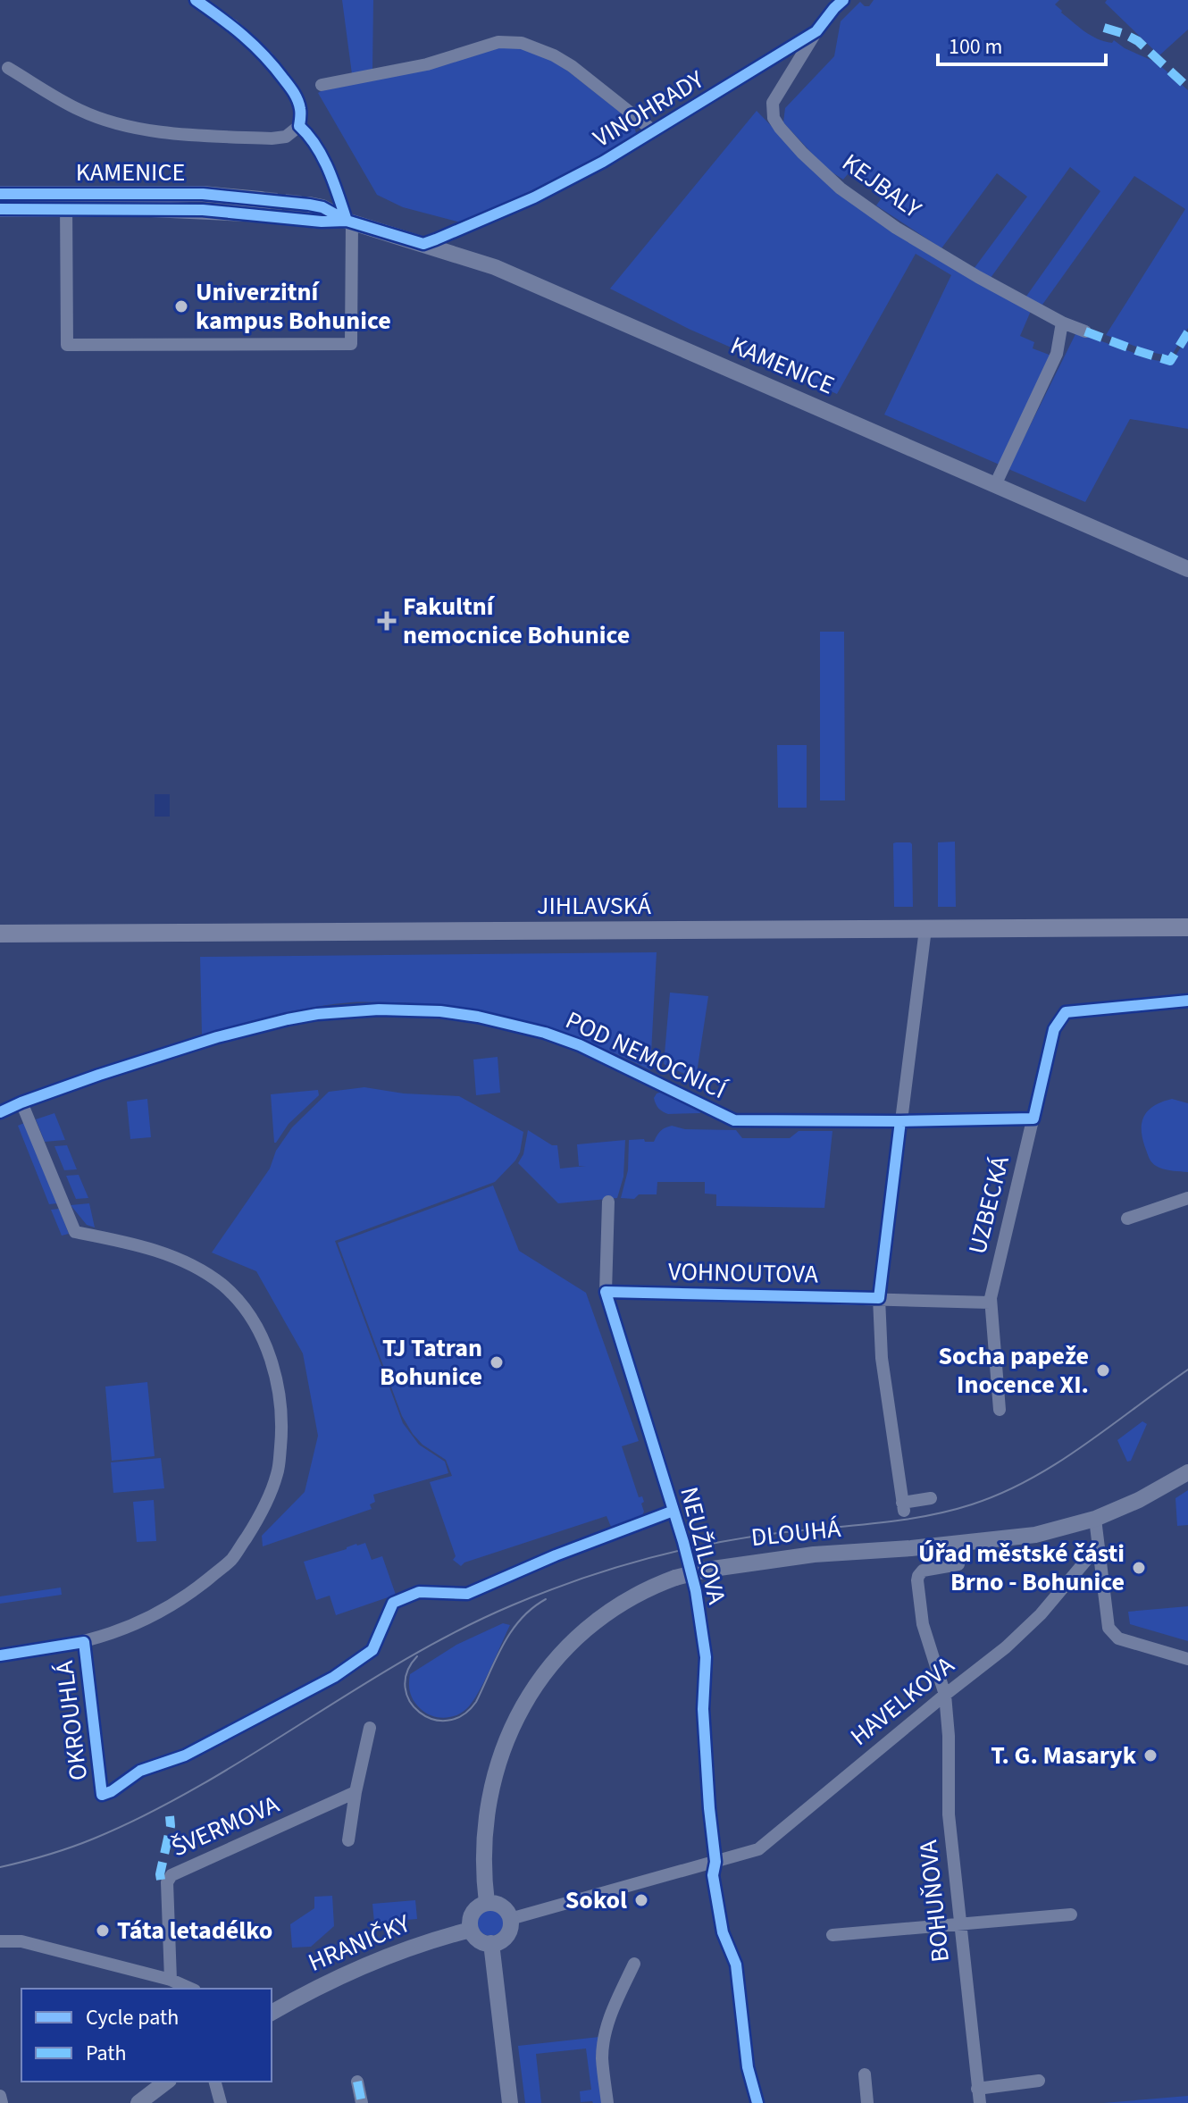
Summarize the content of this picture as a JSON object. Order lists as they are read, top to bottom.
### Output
{
  "streets": {
    "main road": ["JIHLAVSKÁ"],
    "street": [
      "VINOHRADY",
      "KAMENICE",
      "KEJBALY",
      "POD NEMOCNICÍ",
      "UZBECKÁ",
      "VOHNOUTOVA",
      "DLOUHÁ",
      "NEUŽILOVA",
      "HAVELKOVA",
      "OKROUHLÁ",
      "ŠVERMOVA",
      "BOHUŇOVA",
      "HRANIČKY"
    ]
  },
  "crossings": [
    ["VINOHRADY", "KEJBALY"],
    ["POD NEMOCNICÍ", "UZBECKÁ"],
    ["POD NEMOCNICÍ", "OKROUHLÁ"],
    ["UZBECKÁ", "VOHNOUTOVA"],
    ["VOHNOUTOVA", "NEUŽILOVA"],
    ["DLOUHÁ", "HRANIČKY"],
    ["NEUŽILOVA", "HAVELKOVA"],
    ["HAVELKOVA", "BOHUŇOVA"]
  ],
  "places": {
    "other": [
      "Univerzitní kampus Bohunice",
      "TJ Tatran Bohunice",
      "Socha papeže Inocence XI.",
      "Úřad městské části Brno - Bohunice",
      "T. G. Masaryk",
      "Sokol",
      "Táta letadélko"
    ],
    "health": ["Fakultní nemocnice Bohunice"]
  },
  "legend": ["Cycle path", "Path"],
  "scale_bar": "100 m"
}
